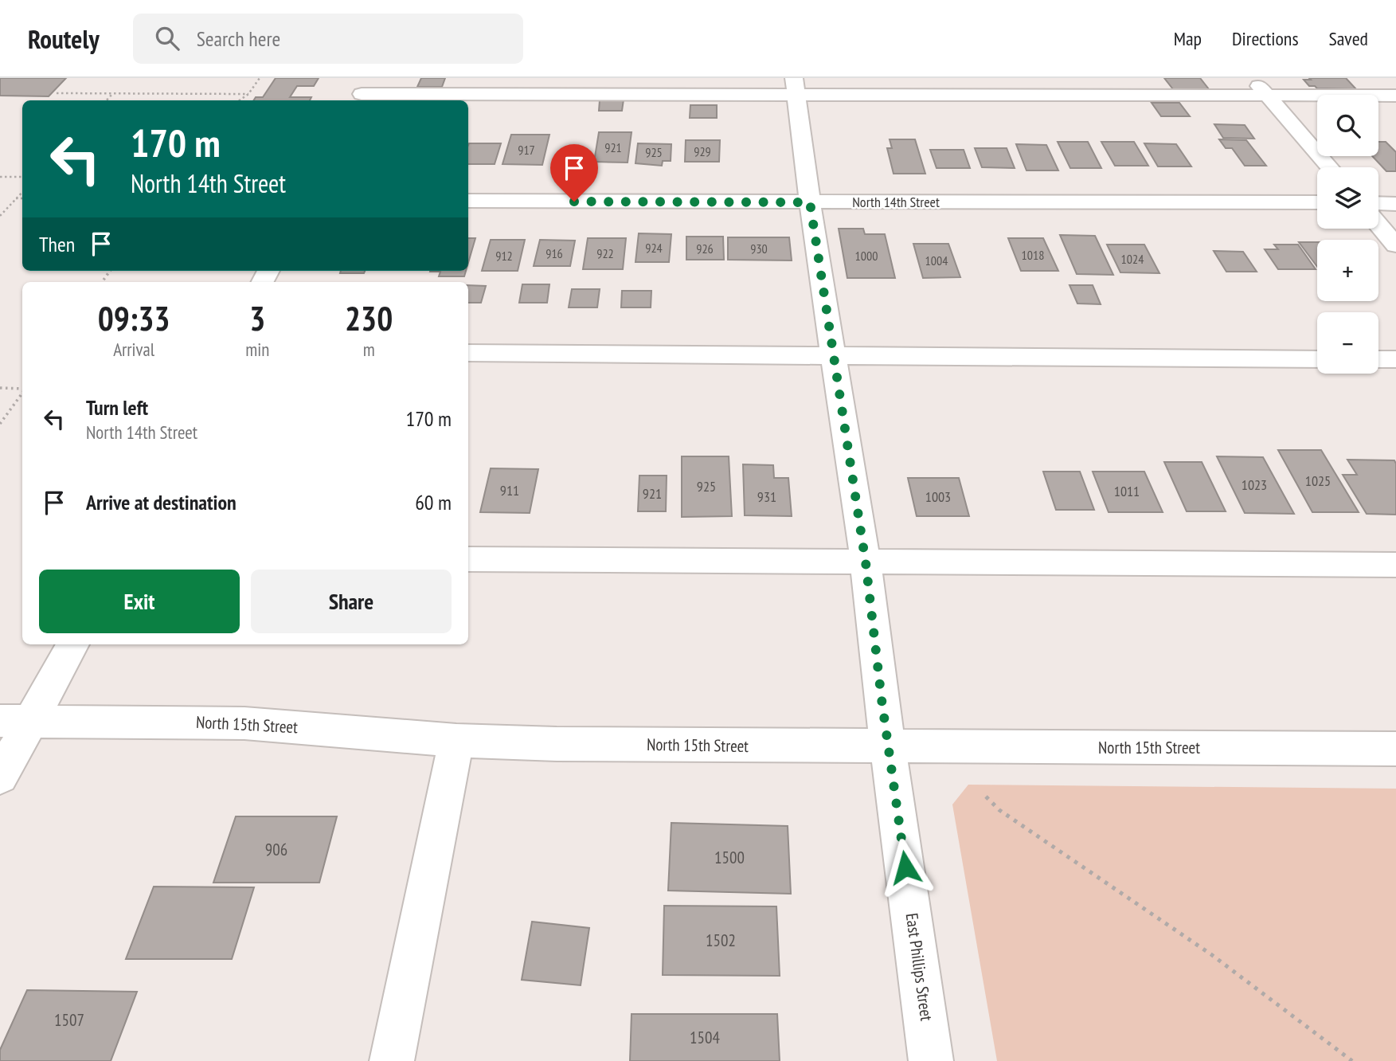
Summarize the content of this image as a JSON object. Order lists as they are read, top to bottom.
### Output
{
  "streets": {
    "street": ["North 14th Street", "North 15th Street", "East Phillips Street"]
  },
  "crossings": [
    ["North 14th Street", "East Phillips Street"],
    ["North 15th Street", "East Phillips Street"]
  ],
  "house_numbers": [
    "921",
    "917",
    "929",
    "925",
    "924",
    "926",
    "930",
    "916",
    "922",
    "1018",
    "912",
    "1000",
    "1024",
    "1004",
    "1025",
    "1023",
    "925",
    "911",
    "1011",
    "921",
    "931",
    "1003",
    "906",
    "1500",
    "1502",
    "1507",
    "1504"
  ],
  "page": {
    "header": "Routely",
    "search": "Search here",
    "nav": ["Map", "Directions", "Saved"],
    "map_buttons": ["+", "−"],
    "turn": ["170 m", "North 14th Street"],
    "then": "Then",
    "eta": [
      "09:33",
      "Arrival",
      "3",
      "min",
      "230",
      "m"
    ],
    "list": [
      {
        "name": "Turn left",
        "note": "North 14th Street",
        "value": "170 m"
      },
      {
        "name": "Arrive at destination",
        "value": "60 m"
      }
    ],
    "buttons": ["Exit", "Share"]
  }
}
